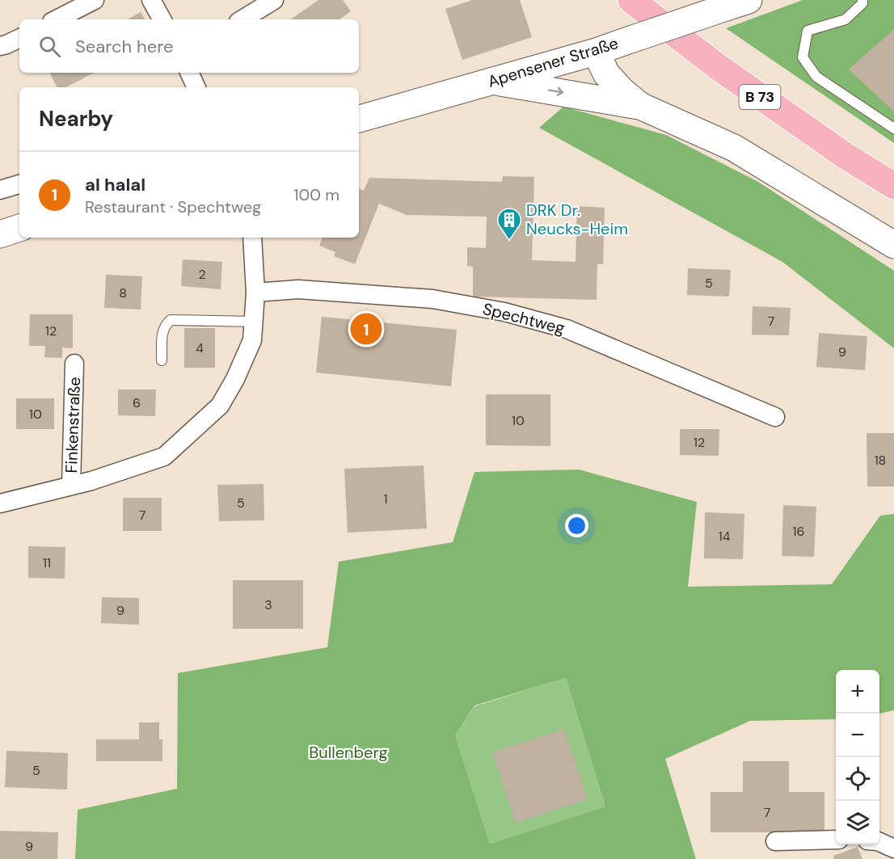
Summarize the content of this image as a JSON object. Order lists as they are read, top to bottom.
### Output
{
  "streets": {
    "main road": ["Apensener Straße", "B 73"],
    "street": ["Spechtweg", "Finkenstraße"]
  },
  "crossings": [
    ["Spechtweg", "Finkenstraße"]
  ],
  "parks": ["Bullenberg"],
  "places": {
    "building": ["DRK Dr. Neucks-Heim"]
  },
  "house_numbers": [
    "2",
    "5",
    "8",
    "7",
    "12",
    "4",
    "9",
    "6",
    "10",
    "10",
    "12",
    "18",
    "1",
    "5",
    "7",
    "16",
    "14",
    "11",
    "3",
    "9",
    "5",
    "7",
    "9"
  ],
  "page": {
    "search": "Search here",
    "heading": "Nearby",
    "list": [
      {
        "mark": "1",
        "name": "al halal",
        "note": "Restaurant · Spechtweg",
        "value": "100 m"
      }
    ],
    "pins": "1",
    "map_buttons": ["+", "−"]
  }
}
